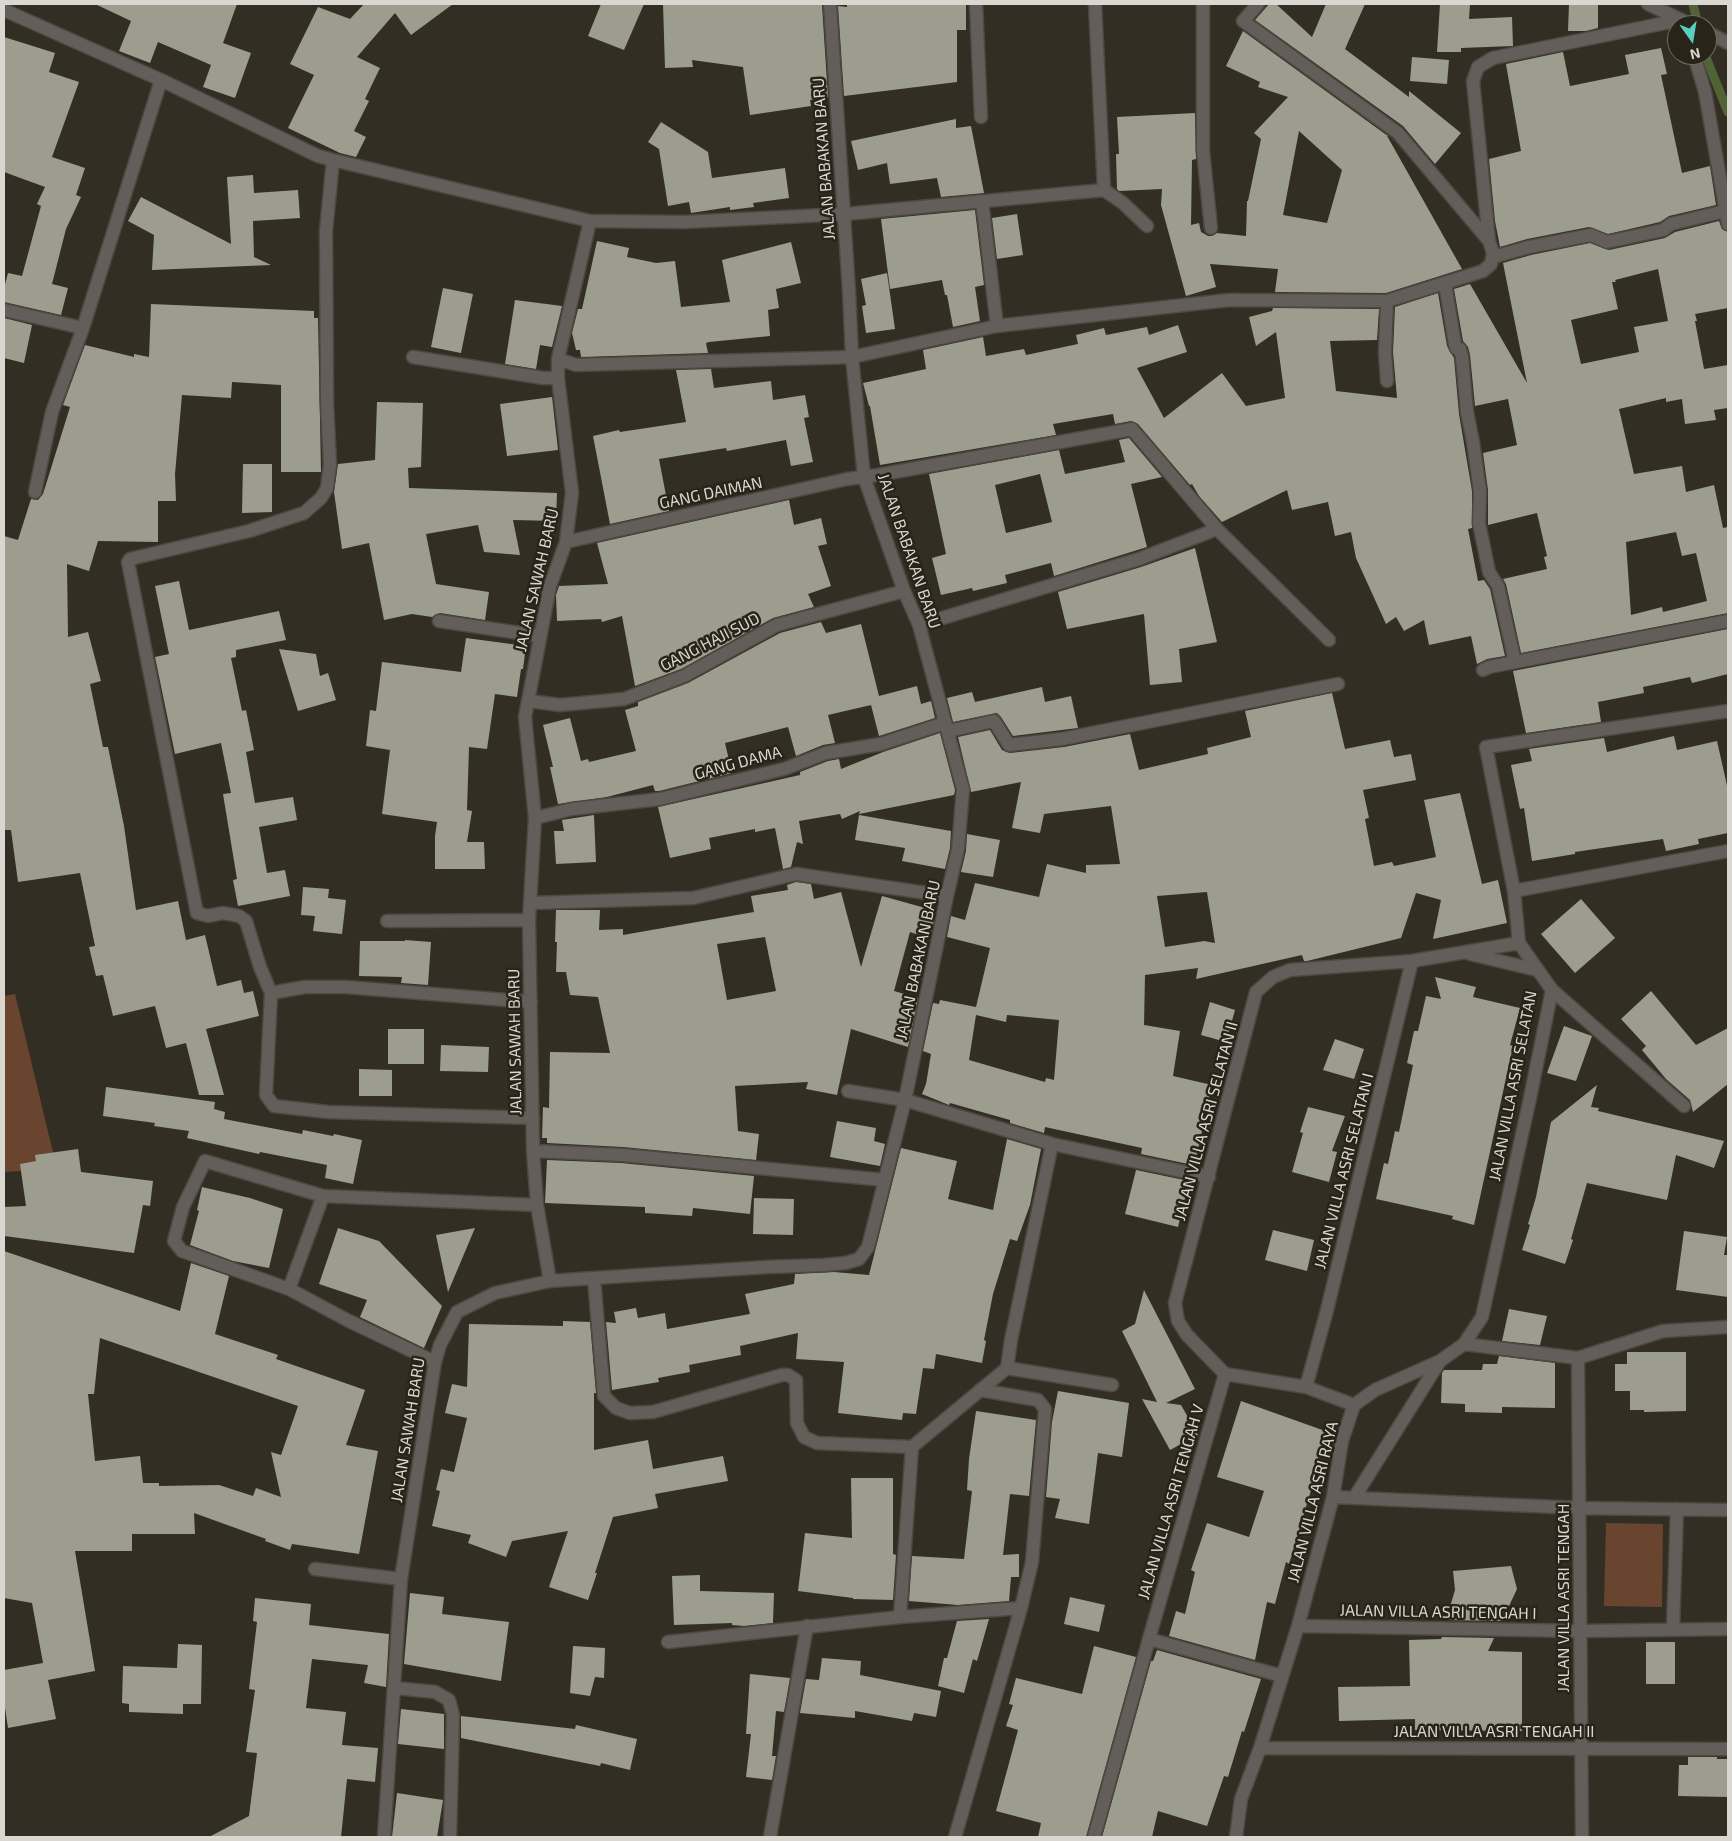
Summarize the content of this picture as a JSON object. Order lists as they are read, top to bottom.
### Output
{
  "streets": {
    "street": [
      "JALAN BABAKAN BARU",
      "GANG DAIMAN",
      "JALAN SAWAH BARU",
      "GANG HAJI SUD",
      "GANG DAMA",
      "JALAN VILLA ASRI SELATAN",
      "JALAN VILLA ASRI SELATAN II",
      "JALAN VILLA ASRI SELATAN I",
      "JALAN VILLA ASRI TENGAH V",
      "JALAN VILLA ASRI RAYA",
      "JALAN VILLA ASRI TENGAH",
      "JALAN VILLA ASRI TENGAH I",
      "JALAN VILLA ASRI TENGAH II"
    ]
  },
  "crossings": [
    ["JALAN BABAKAN BARU", "GANG DAIMAN"],
    ["JALAN BABAKAN BARU", "JALAN SAWAH BARU"],
    ["JALAN BABAKAN BARU", "GANG HAJI SUD"],
    ["JALAN BABAKAN BARU", "GANG DAMA"],
    ["GANG DAIMAN", "JALAN SAWAH BARU"],
    ["JALAN SAWAH BARU", "GANG HAJI SUD"],
    ["JALAN SAWAH BARU", "GANG DAMA"],
    ["JALAN VILLA ASRI SELATAN", "JALAN VILLA ASRI SELATAN II"],
    ["JALAN VILLA ASRI SELATAN", "JALAN VILLA ASRI RAYA"],
    ["JALAN VILLA ASRI SELATAN II", "JALAN VILLA ASRI SELATAN I"],
    ["JALAN VILLA ASRI SELATAN II", "JALAN VILLA ASRI TENGAH V"],
    ["JALAN VILLA ASRI RAYA", "JALAN VILLA ASRI TENGAH I"],
    ["JALAN VILLA ASRI RAYA", "JALAN VILLA ASRI TENGAH II"],
    ["JALAN VILLA ASRI TENGAH", "JALAN VILLA ASRI TENGAH I"],
    ["JALAN VILLA ASRI TENGAH", "JALAN VILLA ASRI TENGAH II"]
  ],
  "north": "bottom"
}
